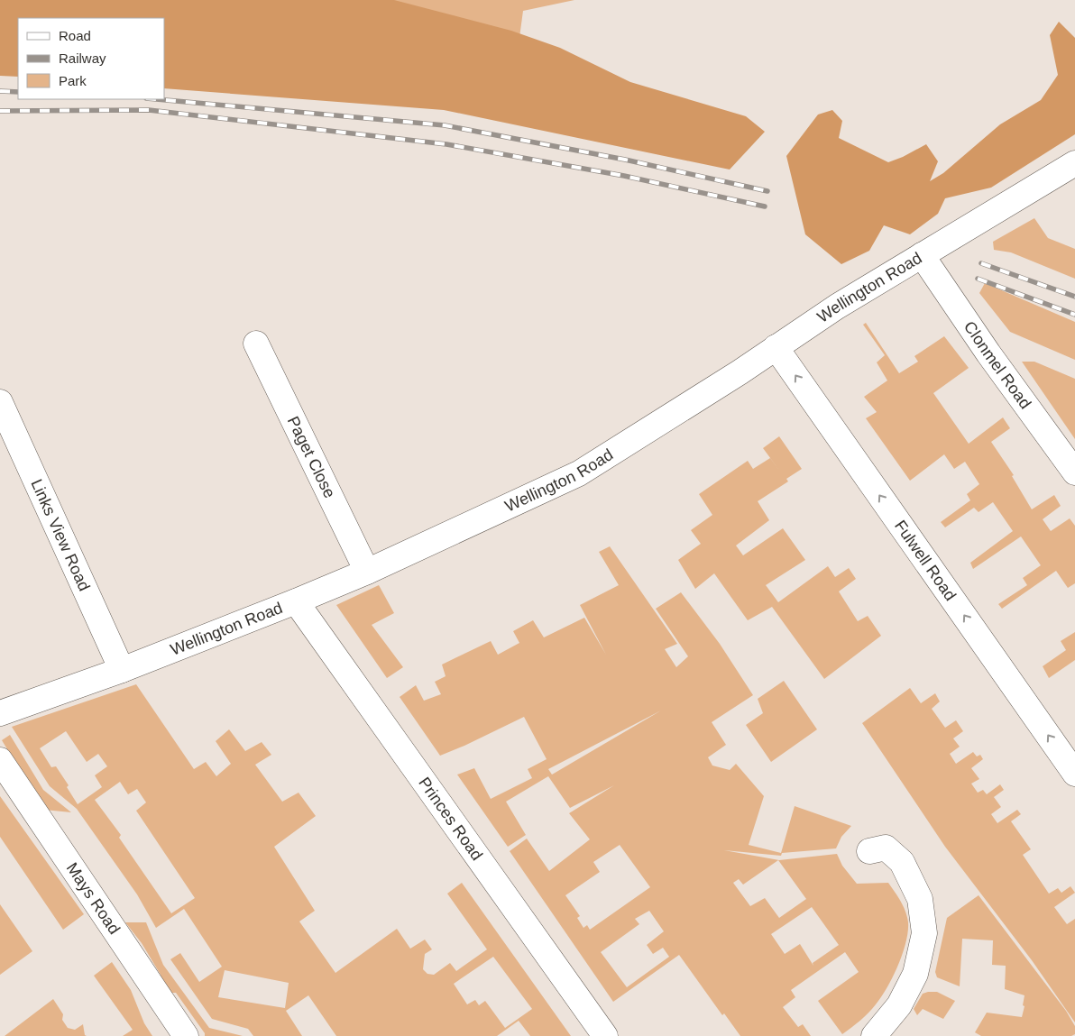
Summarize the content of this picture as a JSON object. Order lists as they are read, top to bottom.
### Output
{
  "streets": {
    "street": [
      "Wellington Road",
      "Clonmel Road",
      "Paget Close",
      "Links View Road",
      "Fulwell Road",
      "Princes Road",
      "Mays Road"
    ]
  },
  "crossings": [
    ["Wellington Road", "Clonmel Road"],
    ["Wellington Road", "Paget Close"],
    ["Wellington Road", "Links View Road"],
    ["Wellington Road", "Fulwell Road"],
    ["Wellington Road", "Princes Road"]
  ],
  "one_way": ["Fulwell Road"],
  "legend": ["Road", "Railway", "Park"]
}
